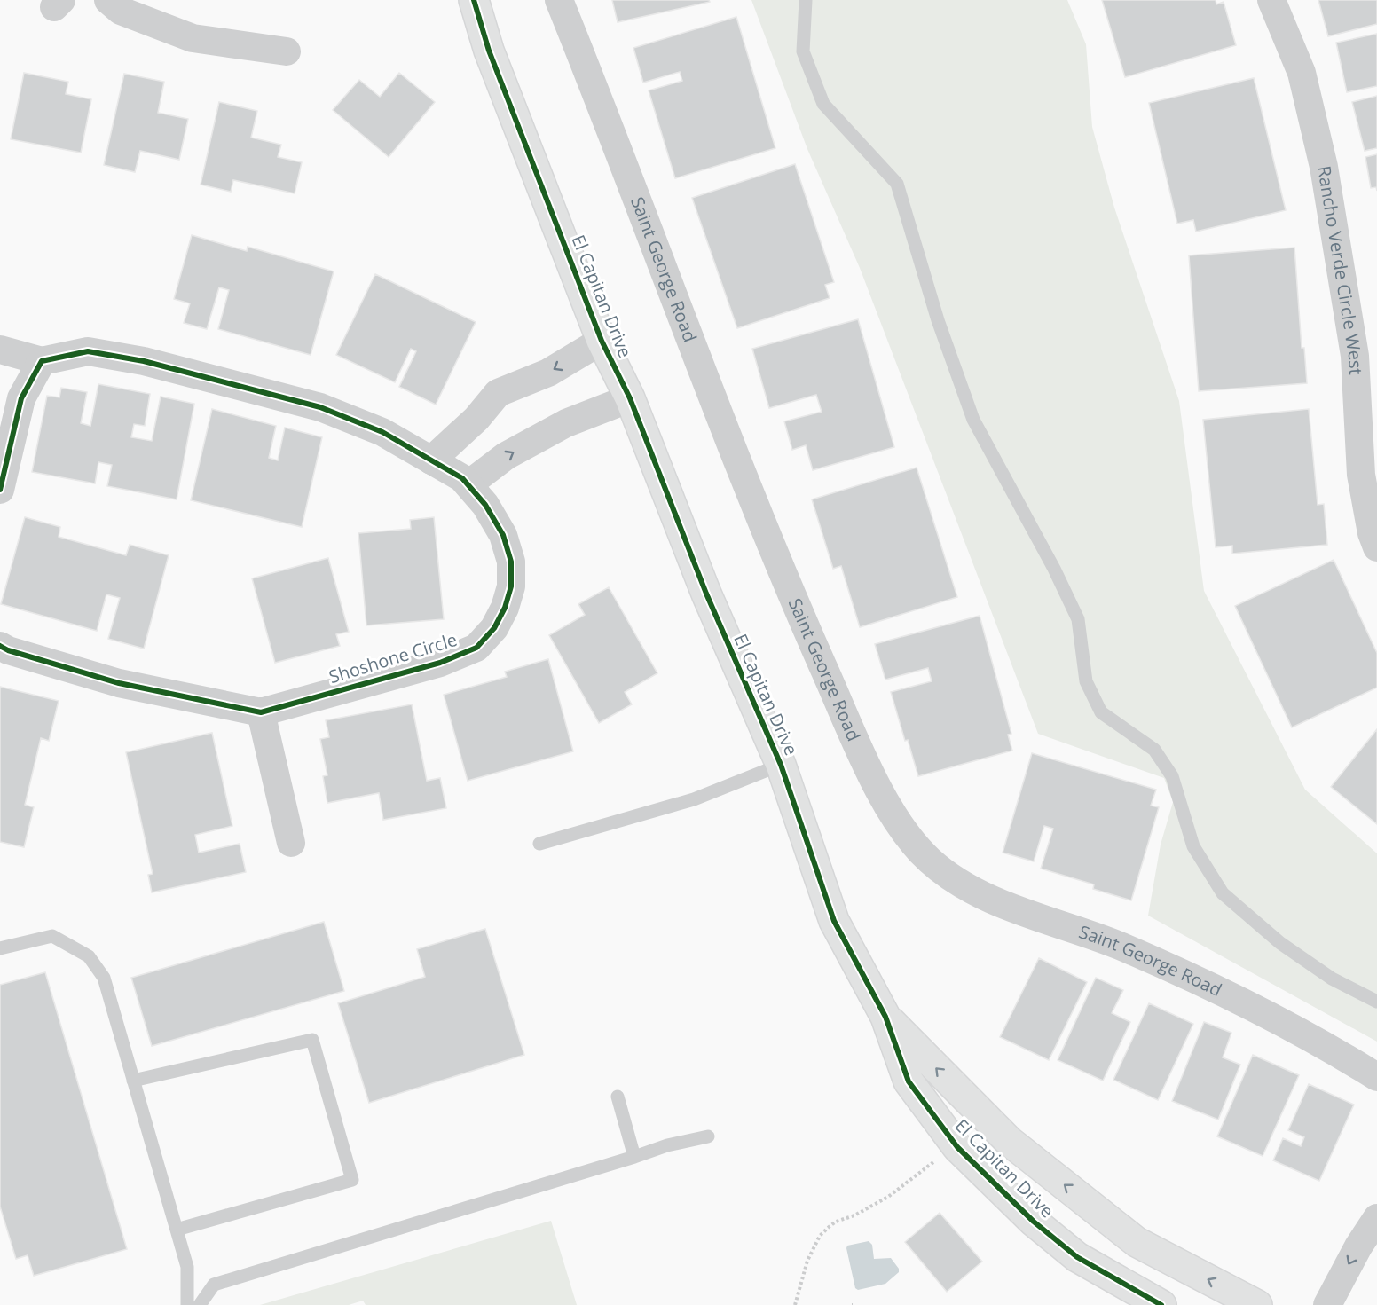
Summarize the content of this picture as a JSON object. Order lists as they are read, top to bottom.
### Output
{
  "streets": {
    "street": [
      "Saint George Road",
      "Rancho Verde Circle West",
      "El Capitan Drive",
      "Shoshone Circle"
    ]
  }
}
